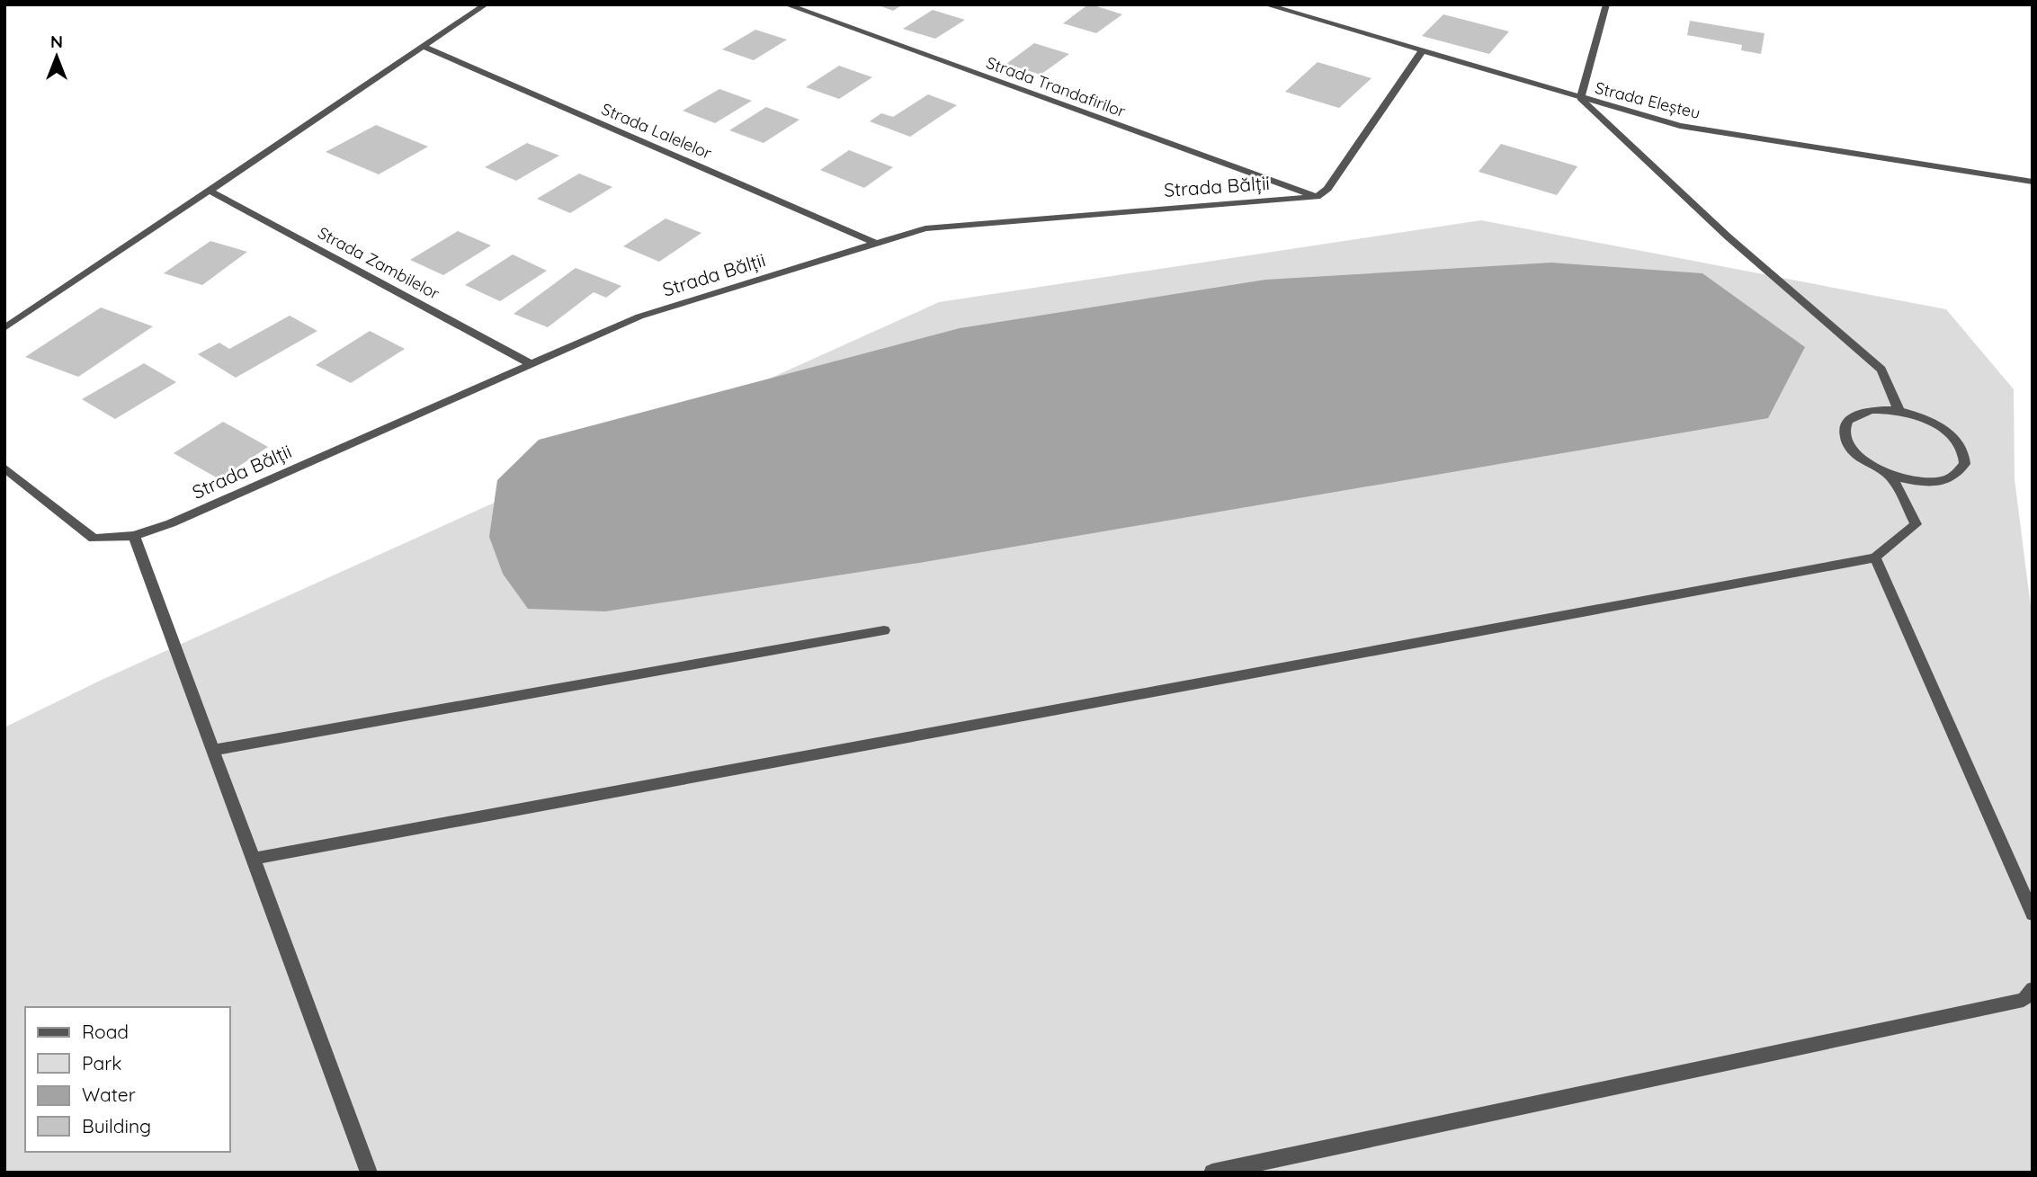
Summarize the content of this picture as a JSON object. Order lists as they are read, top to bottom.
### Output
{
  "streets": {
    "street": [
      "Strada Trandafirilor",
      "Strada Eleșteu",
      "Strada Lalelelor",
      "Strada Bălții",
      "Strada Zambilelor"
    ]
  },
  "crossings": [
    ["Strada Trandafirilor", "Strada Bălții"],
    ["Strada Lalelelor", "Strada Bălții"],
    ["Strada Bălții", "Strada Zambilelor"]
  ],
  "legend": [
    "Road",
    "Park",
    "Water",
    "Building"
  ],
  "north": "top"
}
